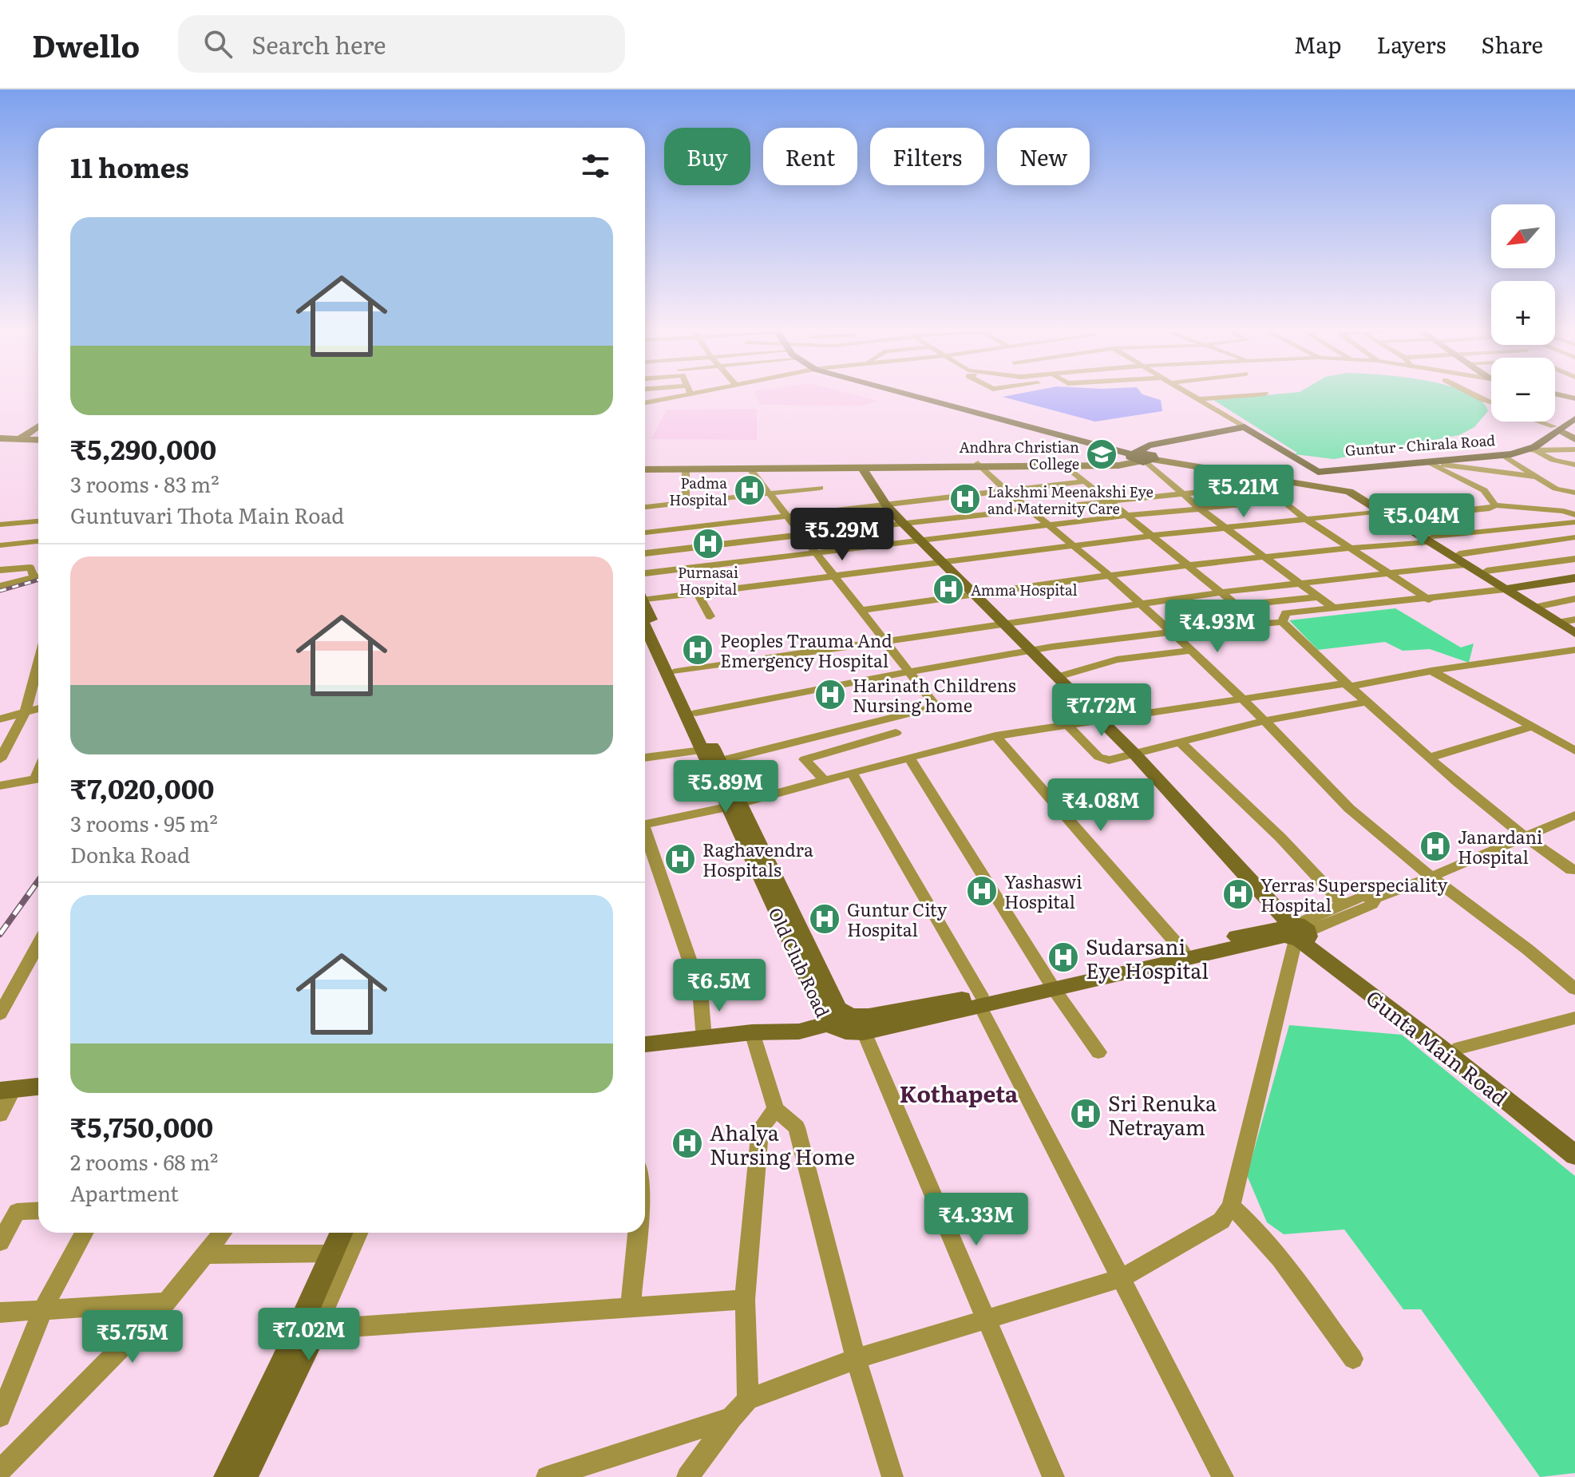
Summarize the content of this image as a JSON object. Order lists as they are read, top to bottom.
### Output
{
  "streets": {
    "main road": ["Guntur - Chirala Road"],
    "street": ["Old Club Road", "Gunta Main Road"]
  },
  "crossings": [
    ["Old Club Road", "Gunta Main Road"]
  ],
  "districts": ["Kothapeta"],
  "places": {
    "school or university": ["Andhra Christian College"],
    "hospital": [
      "Padma Hospital",
      "Lakshmi Meenakshi Eye and Maternity Care",
      "Purnasai Hospital",
      "Amma Hospital",
      "Peoples Trauma And Emergency Hospital",
      "Harinath Childrens Nursing home",
      "Janardani Hospital",
      "Raghavendra Hospitals",
      "Yashaswi Hospital",
      "Yerras Superspeciality Hospital",
      "Guntur City Hospital",
      "Sudarsani Eye Hospital",
      "Sri Renuka Netrayam",
      "Ahalya Nursing Home"
    ]
  },
  "north": "bottom left",
  "page": {
    "header": "Dwello",
    "search": "Search here",
    "nav": ["Map", "Layers", "Share"],
    "chip": [
      "Buy",
      "Rent",
      "Filters",
      "New"
    ],
    "heading": "11 homes",
    "map_buttons": ["+", "−"],
    "list": [
      {
        "name": "₹5,290,000",
        "note": "3 rooms · 83 m² · Guntuvari Thota Main Road"
      },
      {
        "name": "₹7,020,000",
        "note": "3 rooms · 95 m² · Donka Road"
      },
      {
        "name": "₹5,750,000",
        "note": "2 rooms · 68 m² · Apartment"
      }
    ],
    "price": [
      "₹5.21M",
      "₹5.04M",
      "₹5.29M",
      "₹4.93M",
      "₹7.72M",
      "₹5.89M",
      "₹4.08M",
      "₹6.5M",
      "₹4.33M",
      "₹7.02M",
      "₹5.75M"
    ]
  }
}
